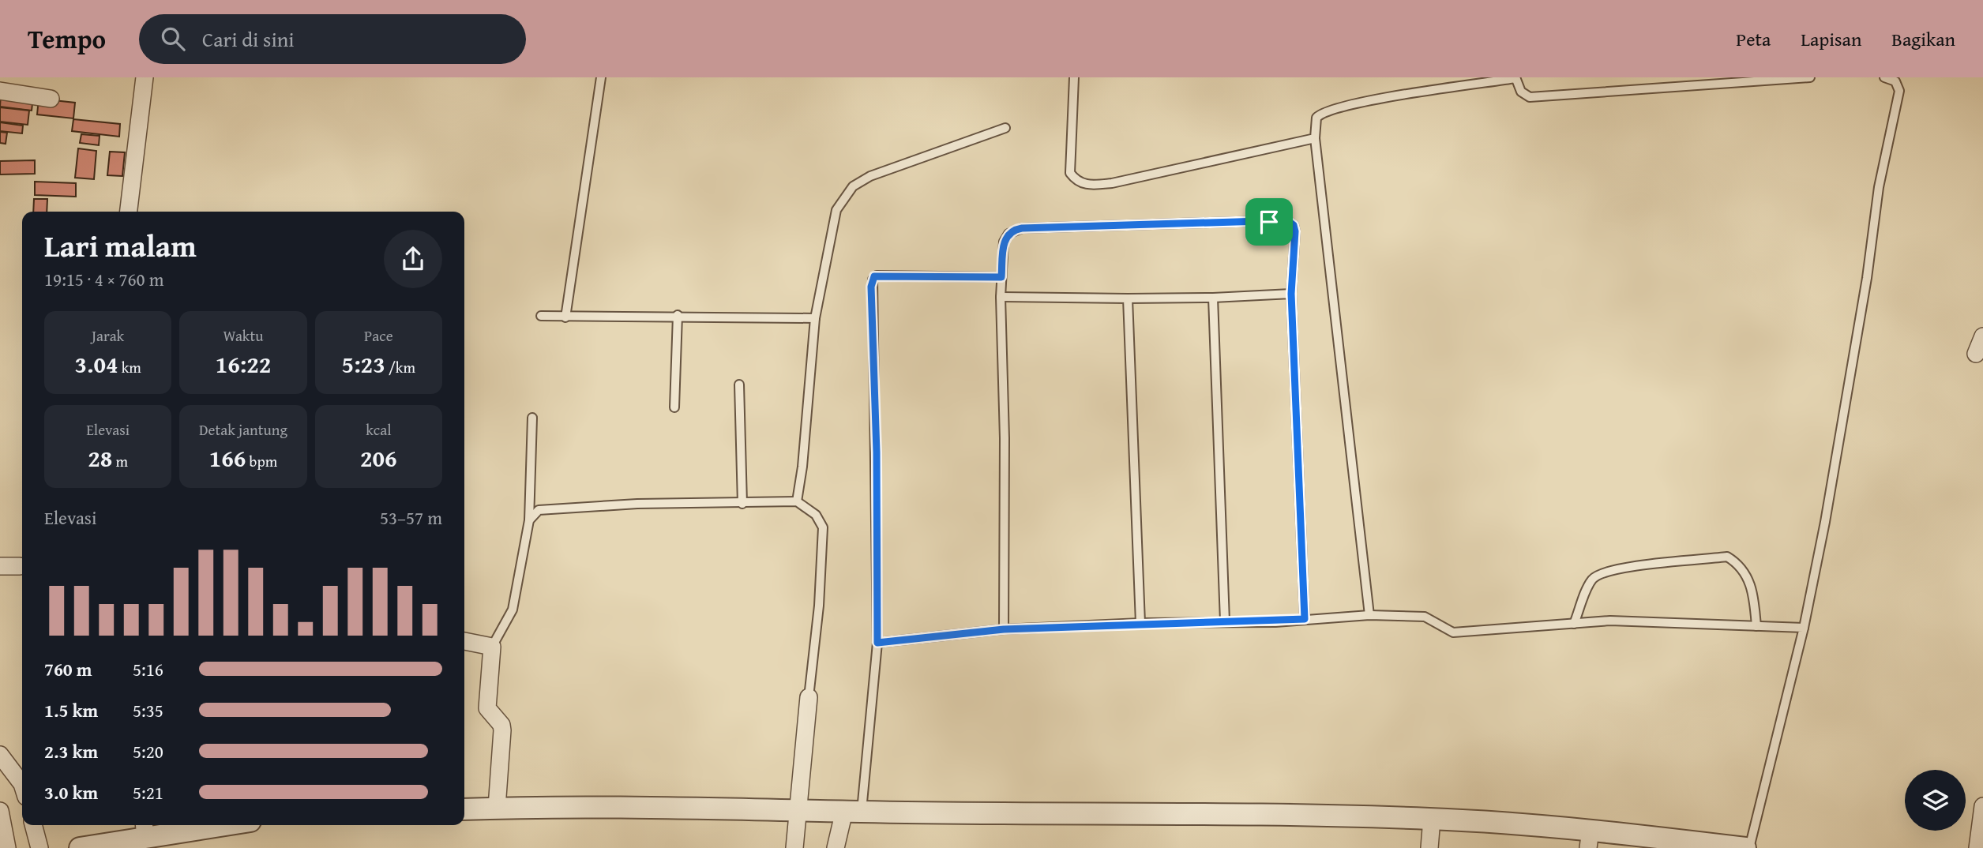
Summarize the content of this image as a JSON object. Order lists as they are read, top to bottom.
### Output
{
  "page": {
    "header": "Tempo",
    "search": "Cari di sini",
    "nav": ["Peta", "Lapisan", "Bagikan"],
    "heading": ["Lari malam", "19:15 · 4 × 760 m"],
    "stats": [
      ["Jarak", "3.04 km"],
      ["Waktu", "16:22"],
      ["Pace", "5:23 /km"],
      ["Elevasi", "28 m"],
      ["Detak jantung", "166 bpm"],
      ["kcal", "206"]
    ],
    "chart": ["Elevasi", "53–57 m"],
    "list": [
      {
        "name": "760 m",
        "note": "5:16"
      },
      {
        "name": "1.5 km",
        "note": "5:35"
      },
      {
        "name": "2.3 km",
        "note": "5:20"
      },
      {
        "name": "3.0 km",
        "note": "5:21"
      }
    ]
  }
}
